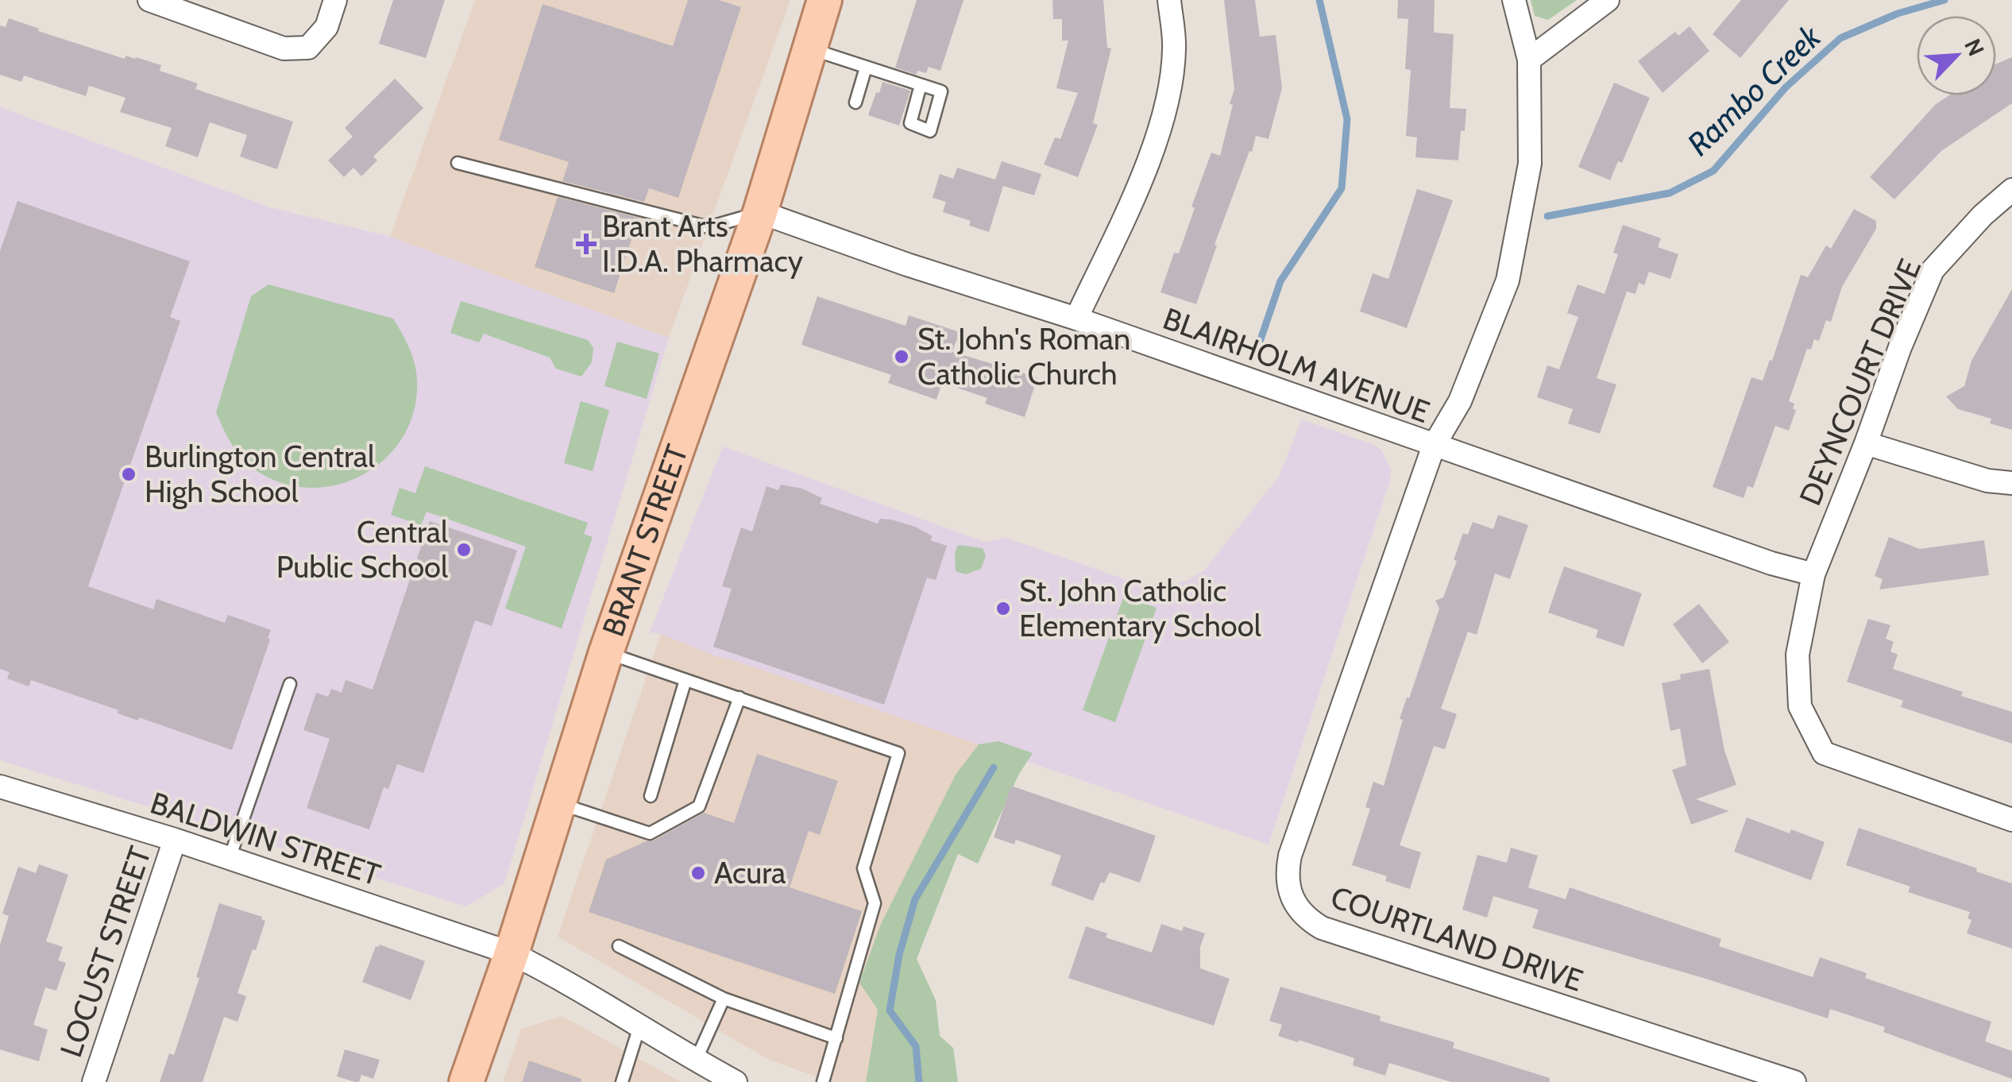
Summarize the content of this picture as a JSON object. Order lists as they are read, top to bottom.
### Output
{
  "streets": {
    "main road": ["BRANT STREET"],
    "street": [
      "BLAIRHOLM AVENUE",
      "DEYNCOURT DRIVE",
      "BALDWIN STREET",
      "COURTLAND DRIVE",
      "LOCUST STREET"
    ]
  },
  "crossings": [
    ["BLAIRHOLM AVENUE", "DEYNCOURT DRIVE"],
    ["BLAIRHOLM AVENUE", "BRANT STREET"],
    ["BLAIRHOLM AVENUE", "COURTLAND DRIVE"],
    ["BRANT STREET", "BALDWIN STREET"],
    ["BALDWIN STREET", "LOCUST STREET"]
  ],
  "water": ["Rambo Creek"],
  "places": {
    "health": ["Brant Arts I.D.A. Pharmacy"],
    "other": [
      "St. John's Roman Catholic Church",
      "Burlington Central High School",
      "Central Public School",
      "St. John Catholic Elementary School",
      "Acura"
    ]
  },
  "north": "top right"
}
